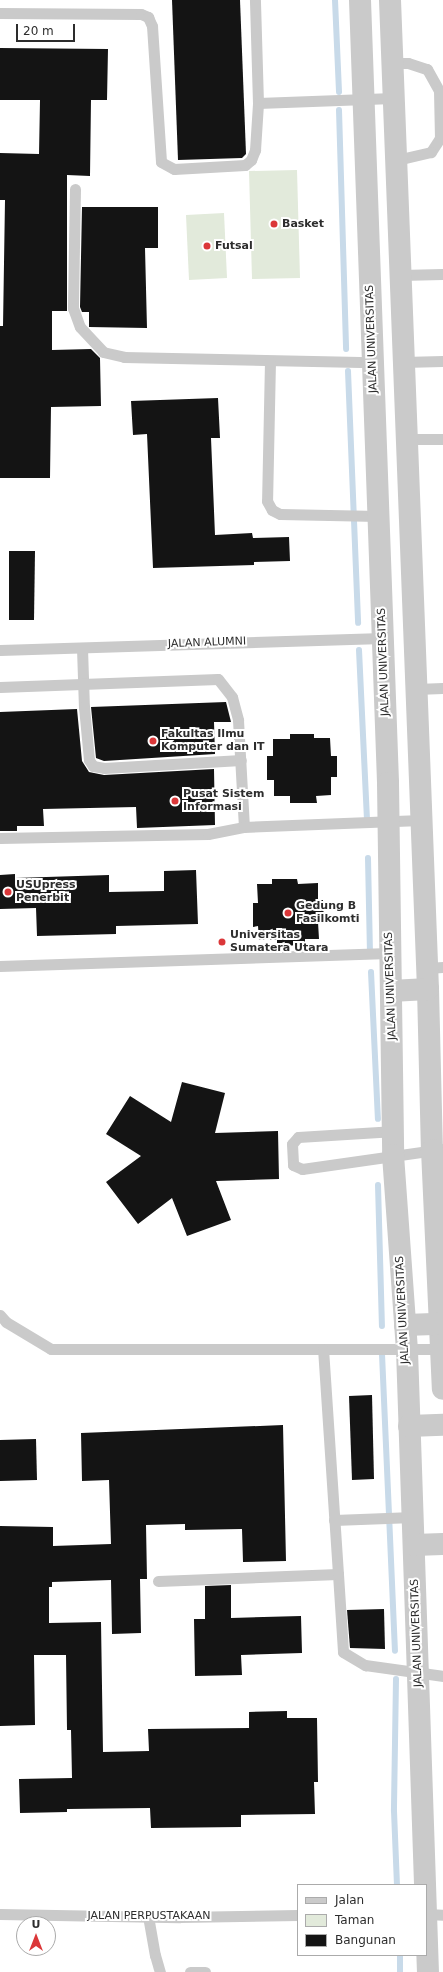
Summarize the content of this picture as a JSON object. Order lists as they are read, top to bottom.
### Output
{
  "streets": {
    "street": ["JALAN UNIVERSITAS", "JALAN ALUMNI"],
    "lane": ["JALAN PERPUSTAKAAN"]
  },
  "crossings": [
    ["JALAN UNIVERSITAS", "JALAN ALUMNI"]
  ],
  "places": [
    "Basket",
    "Futsal",
    "Fakultas Ilmu Komputer dan IT",
    "Pusat Sistem Informasi",
    "USUpress Penerbit",
    "Gedung B Fasilkomti",
    "Universitas Sumatera Utara"
  ],
  "legend": ["Jalan", "Taman", "Bangunan"],
  "scale_bar": "20 m",
  "north": "top"
}
